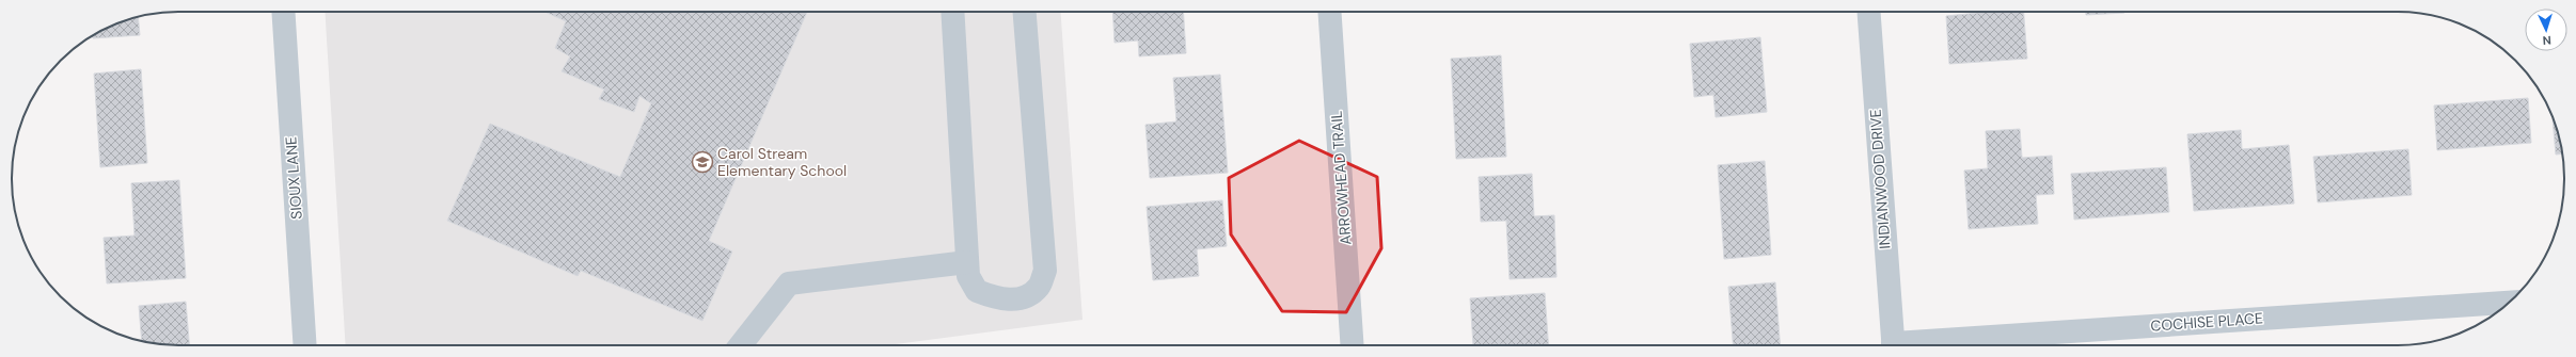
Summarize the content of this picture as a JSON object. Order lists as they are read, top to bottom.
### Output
{
  "streets": {
    "street": [
      "SIOUX LANE",
      "ARROWHEAD TRAIL",
      "INDIANWOOD DRIVE",
      "COCHISE PLACE"
    ]
  },
  "places": {
    "school or university": ["Carol Stream Elementary School"]
  },
  "north": "bottom"
}
